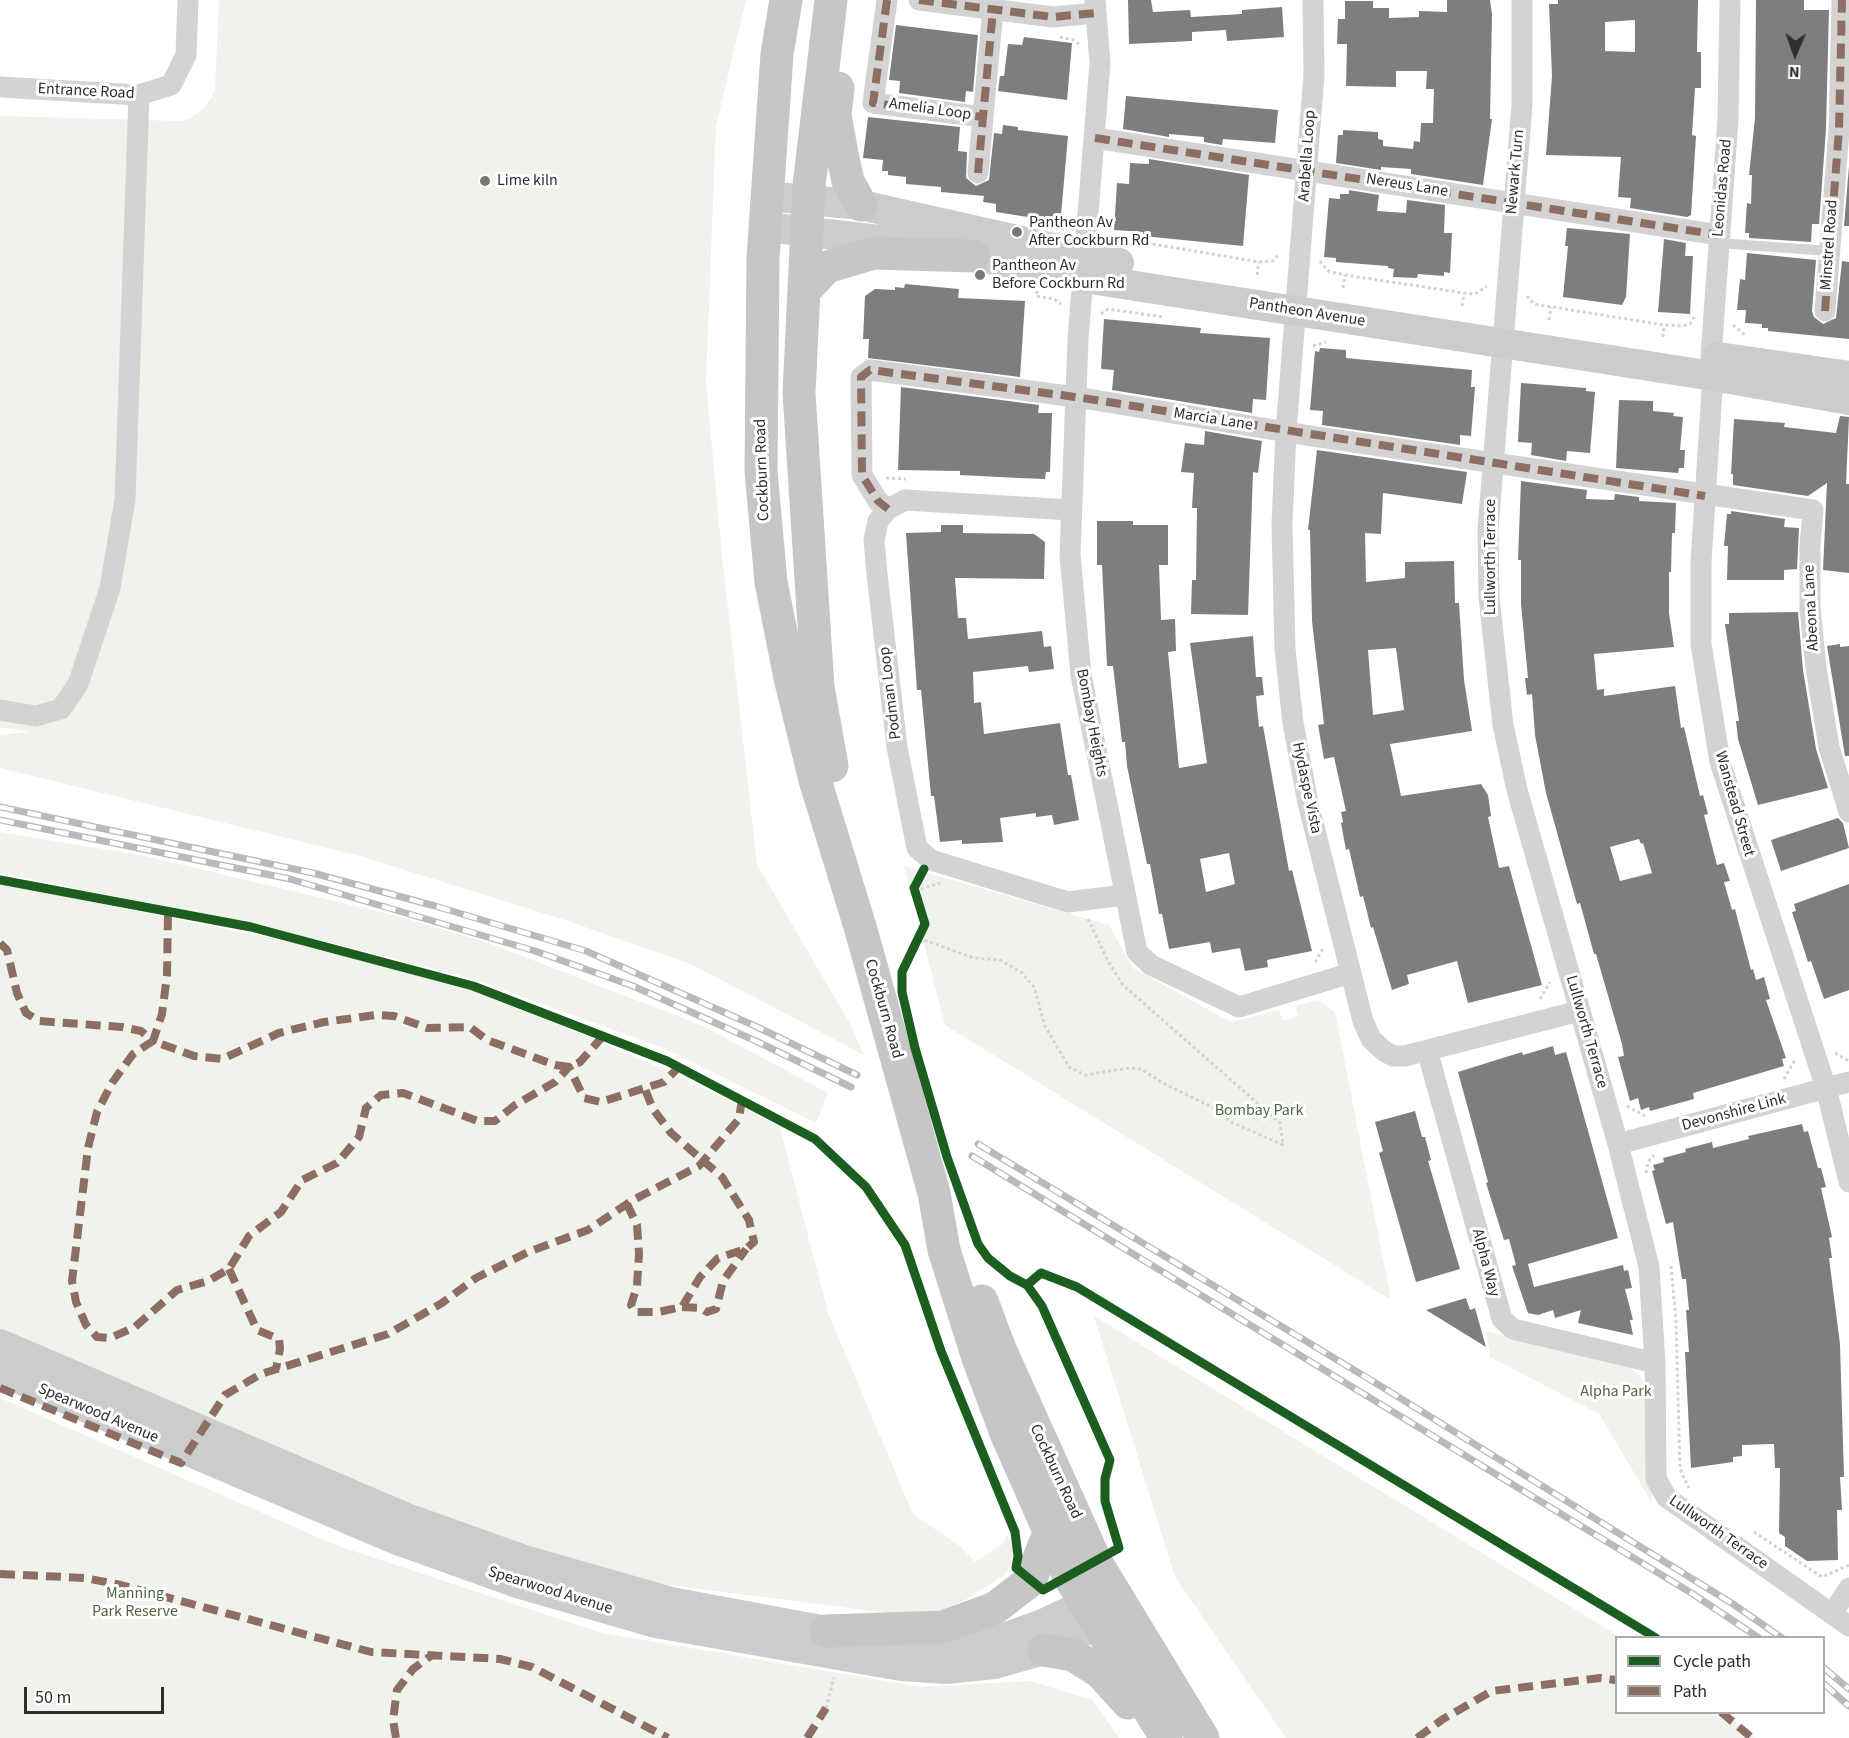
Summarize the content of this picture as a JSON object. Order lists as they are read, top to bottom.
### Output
{
  "streets": {
    "main road": ["Pantheon Avenue", "Cockburn Road", "Spearwood Avenue"],
    "street": [
      "Entrance Road",
      "Amelia Loop",
      "Arabella Loop",
      "Newark Turn",
      "Nereus Lane",
      "Leonidas Road",
      "Minstrel Road",
      "Marcia Lane",
      "Lullworth Terrace",
      "Abeona Lane",
      "Podman Loop",
      "Bombay Heights",
      "Hydaspe Vista",
      "Wanstead Street",
      "Devonshire Link",
      "Alpha Way"
    ]
  },
  "crossings": [
    ["Arabella Loop", "Nereus Lane"],
    ["Arabella Loop", "Pantheon Avenue"],
    ["Arabella Loop", "Hydaspe Vista"],
    ["Newark Turn", "Nereus Lane"],
    ["Newark Turn", "Pantheon Avenue"],
    ["Newark Turn", "Lullworth Terrace"],
    ["Nereus Lane", "Leonidas Road"],
    ["Nereus Lane", "Minstrel Road"],
    ["Leonidas Road", "Pantheon Avenue"],
    ["Leonidas Road", "Wanstead Street"],
    ["Pantheon Avenue", "Cockburn Road"],
    ["Pantheon Avenue", "Lullworth Terrace"],
    ["Pantheon Avenue", "Bombay Heights"],
    ["Pantheon Avenue", "Hydaspe Vista"],
    ["Pantheon Avenue", "Wanstead Street"],
    ["Marcia Lane", "Lullworth Terrace"],
    ["Marcia Lane", "Abeona Lane"],
    ["Marcia Lane", "Podman Loop"],
    ["Marcia Lane", "Bombay Heights"],
    ["Marcia Lane", "Hydaspe Vista"],
    ["Marcia Lane", "Wanstead Street"],
    ["Cockburn Road", "Spearwood Avenue"],
    ["Lullworth Terrace", "Hydaspe Vista"],
    ["Lullworth Terrace", "Devonshire Link"],
    ["Lullworth Terrace", "Alpha Way"],
    ["Abeona Lane", "Wanstead Street"],
    ["Podman Loop", "Bombay Heights"],
    ["Bombay Heights", "Hydaspe Vista"],
    ["Hydaspe Vista", "Alpha Way"],
    ["Wanstead Street", "Devonshire Link"]
  ],
  "parks": ["Bombay Park", "Alpha Park", "Manning Park Reserve"],
  "places": ["Lime kiln", "Pantheon Av After Cockburn Rd", "Pantheon Av Before Cockburn Rd"],
  "legend": ["Cycle path", "Path"],
  "scale_bar": "50 m",
  "north": "bottom"
}
